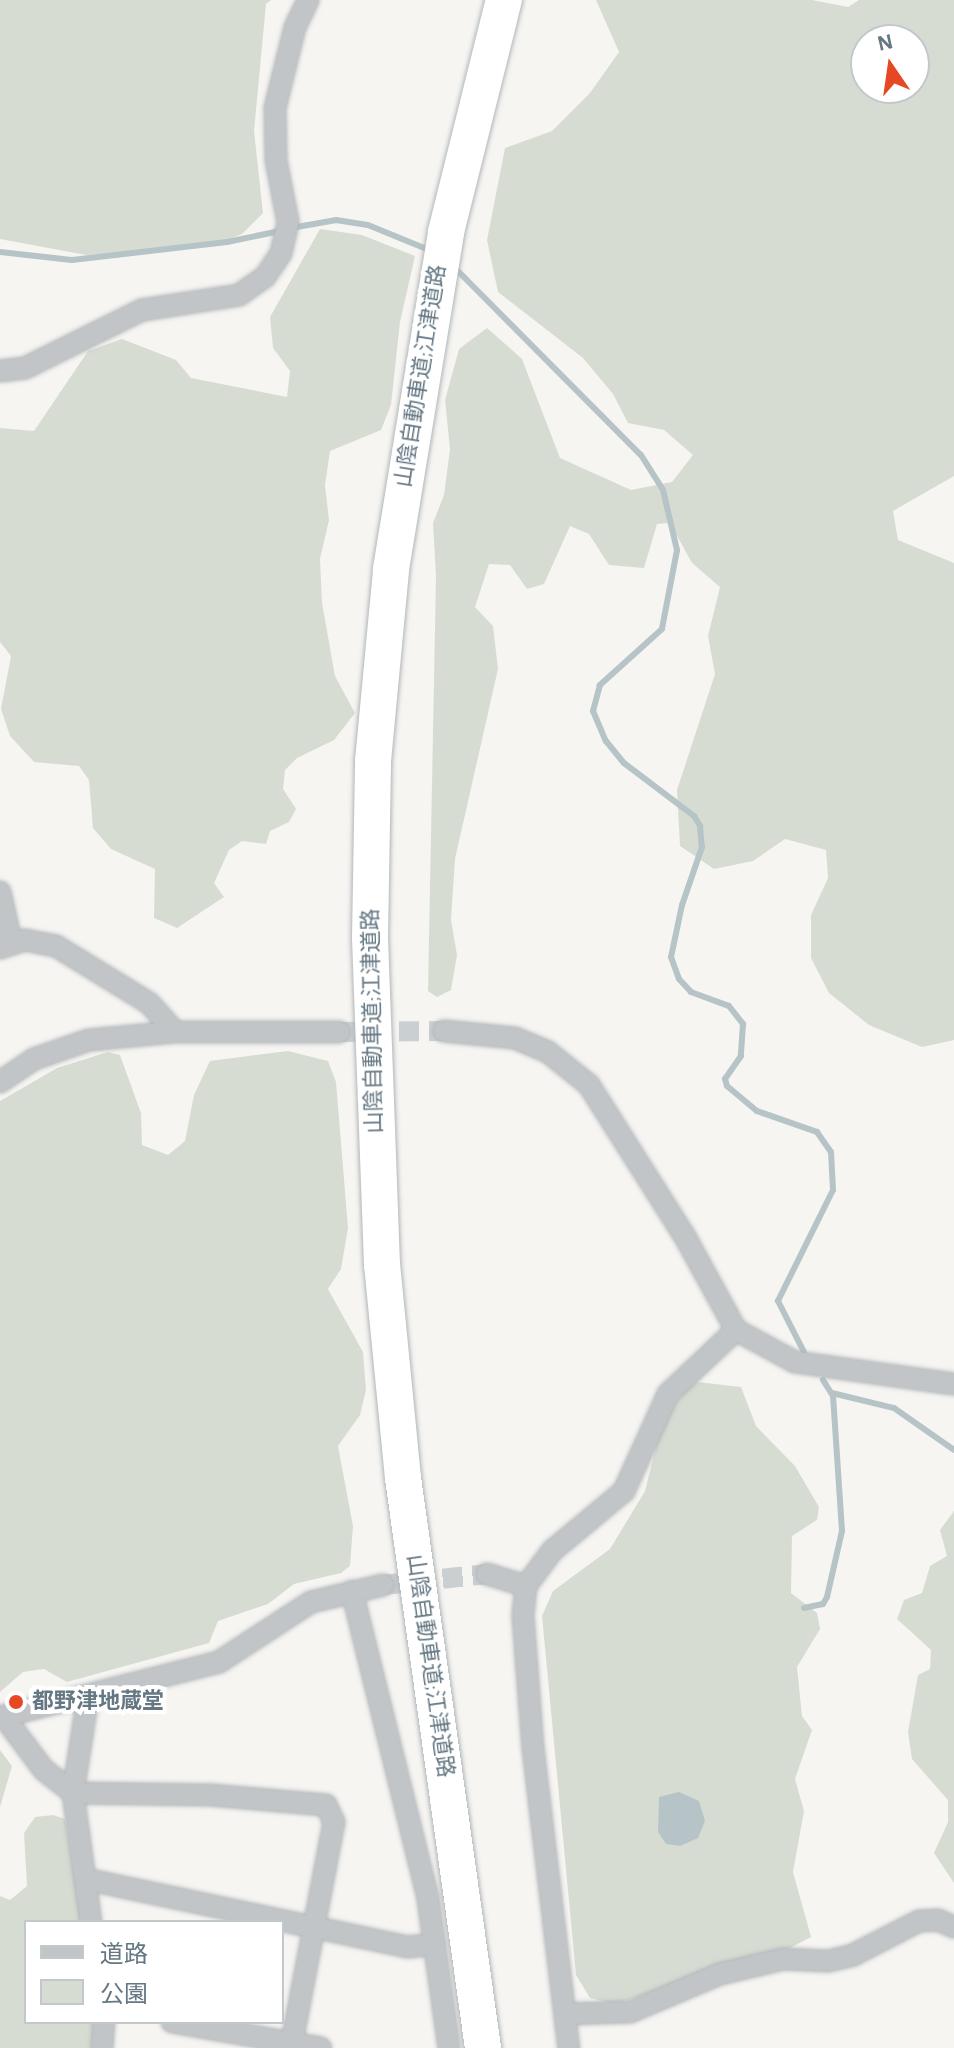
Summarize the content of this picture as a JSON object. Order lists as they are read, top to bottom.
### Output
{
  "streets": {
    "highway": ["山陰自動車道;江津道路"]
  },
  "places": ["都野津地蔵堂"],
  "legend": ["道路", "公園"],
  "north": "top"
}
